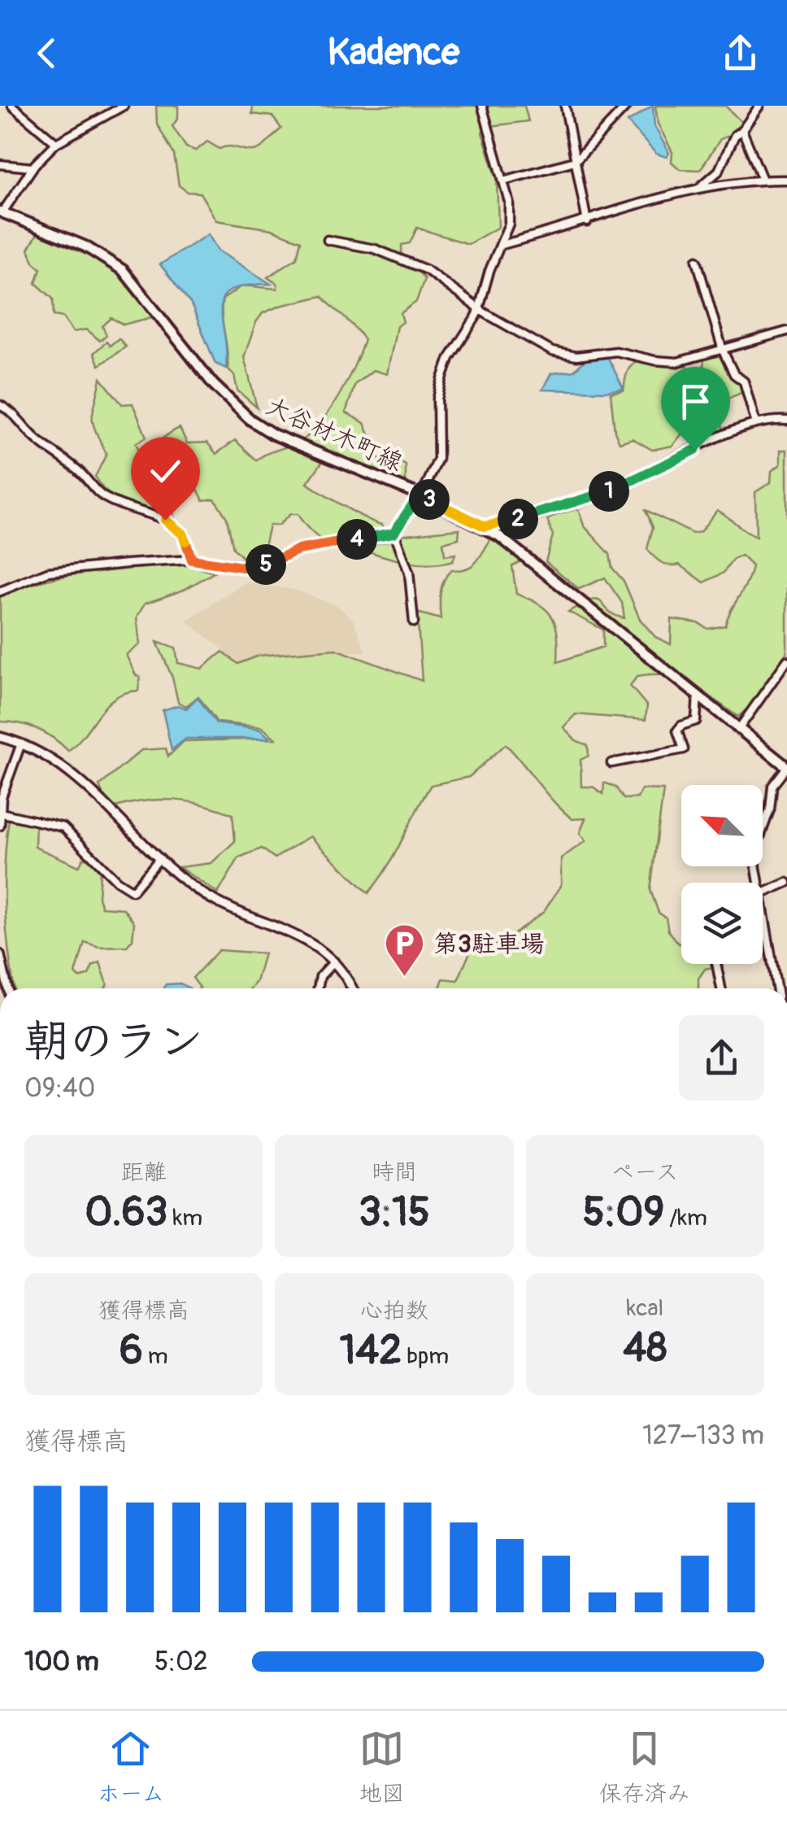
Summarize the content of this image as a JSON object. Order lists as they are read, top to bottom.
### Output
{
  "streets": {
    "main road": ["大谷材木町線"]
  },
  "places": {
    "parking": ["第3駐車場"]
  },
  "north": "top left",
  "page": {
    "header": "Kadence",
    "pins": [
      "1",
      "3",
      "2",
      "4",
      "5"
    ],
    "heading": ["朝のラン", "09:40"],
    "stats": [
      ["距離", "0.63 km"],
      ["時間", "3:15"],
      ["ペース", "5:09 /km"],
      ["獲得標高", "6 m"],
      ["心拍数", "142 bpm"],
      ["kcal", "48"]
    ],
    "chart": ["獲得標高", "127–133 m"],
    "list": [
      {
        "name": "100 m",
        "note": "5:02"
      }
    ],
    "tabs": ["ホーム", "地図", "保存済み"]
  }
}
